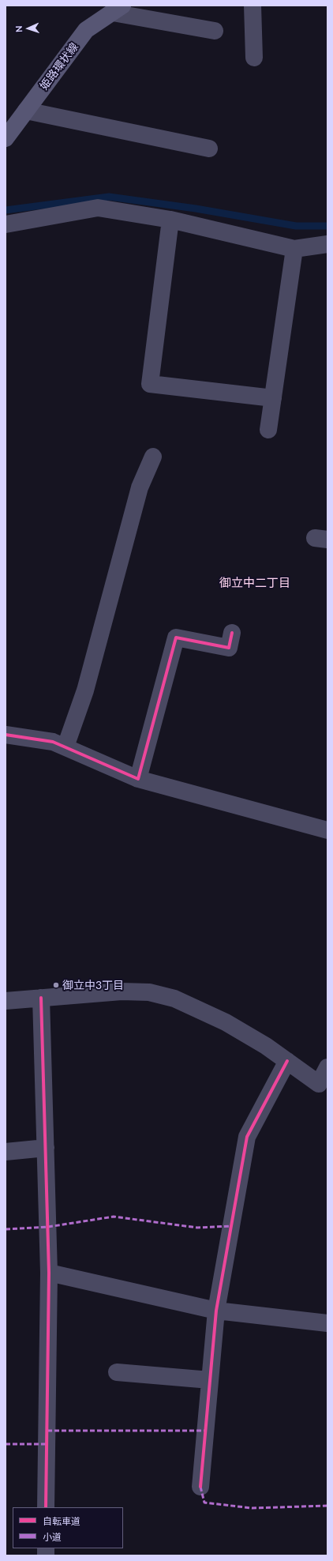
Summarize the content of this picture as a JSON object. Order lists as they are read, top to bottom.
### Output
{
  "streets": {
    "main road": ["姫路環状線"]
  },
  "districts": ["御立中二丁目"],
  "places": ["御立中3丁目"],
  "legend": ["自転車道", "小道"],
  "north": "left"
}
